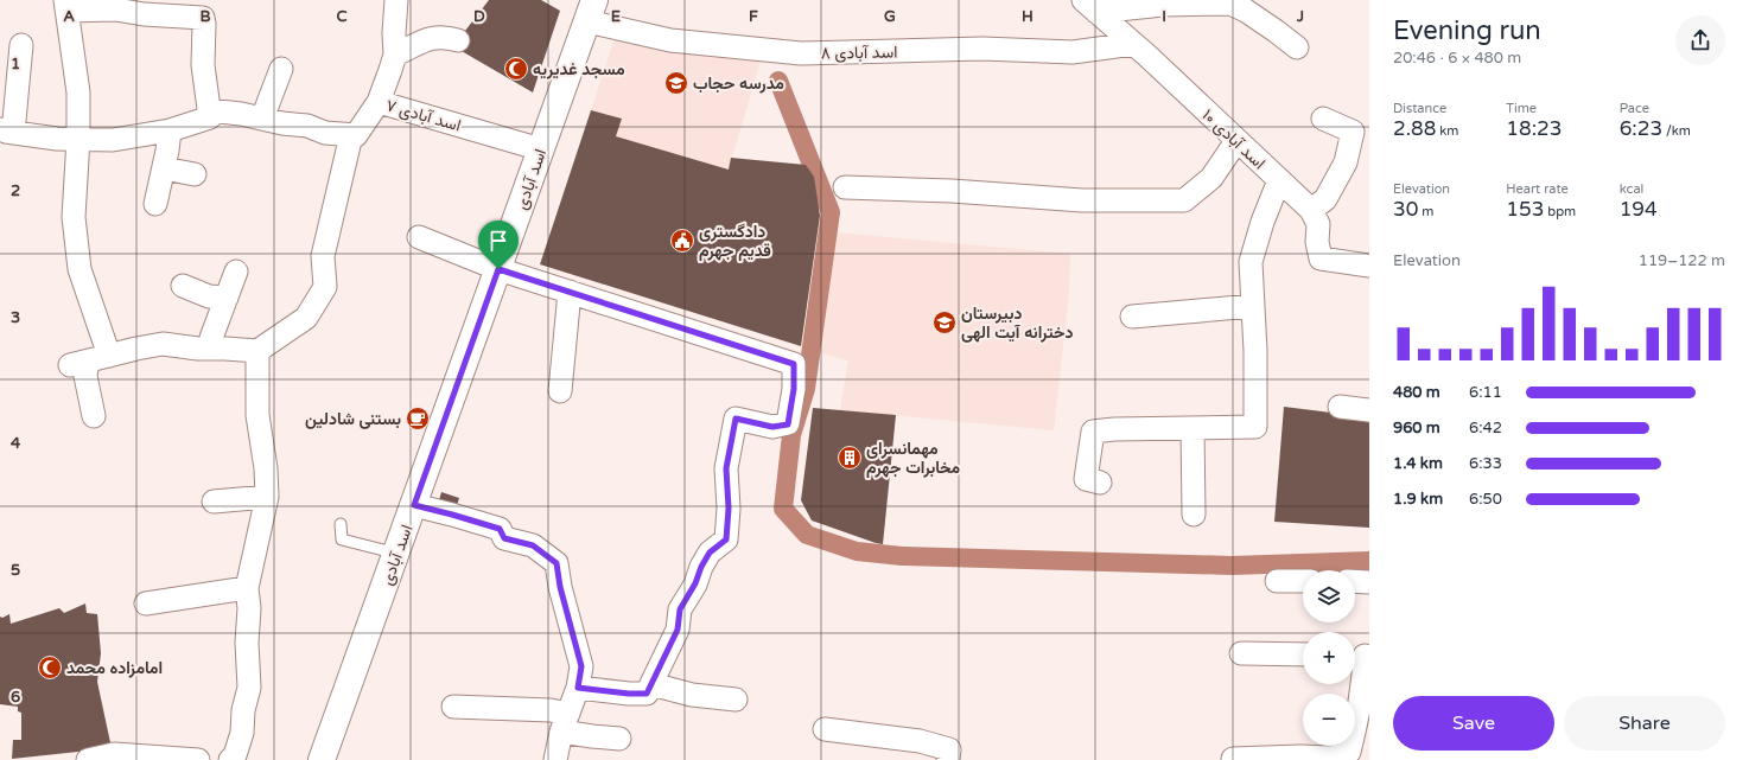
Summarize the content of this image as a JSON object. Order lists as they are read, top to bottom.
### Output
{
  "streets": {
    "main road": ["اسد آبادی"],
    "street": ["اسد آبادی ۸", "اسد آبادی ۷", "اسد آبادی ۱۰"]
  },
  "crossings": [
    ["اسد آبادی ۸", "اسد آبادی ۱۰"],
    ["اسد آبادی ۸", "اسد آبادی"],
    ["اسد آبادی ۷", "اسد آبادی"]
  ],
  "places": {
    "mosque": ["مسجد غدیریه", "امامزاده محمد"],
    "school or university": ["مدرسه حجاب", "دبیرستان دخترانه آیت الهی"],
    "public building": ["دادگستری قدیم جهرم"],
    "cafe": ["بستنی شادلین"],
    "building": ["مهمانسرای مخابرات جهرم"]
  },
  "page": {
    "heading": ["Evening run", "20:46 · 6 × 480 m"],
    "stats": [
      ["Distance", "2.88 km"],
      ["Time", "18:23"],
      ["Pace", "6:23 /km"],
      ["Elevation", "30 m"],
      ["Heart rate", "153 bpm"],
      ["kcal", "194"]
    ],
    "chart": ["Elevation", "119–122 m"],
    "list": [
      {
        "name": "480 m",
        "note": "6:11"
      },
      {
        "name": "960 m",
        "note": "6:42"
      },
      {
        "name": "1.4 km",
        "note": "6:33"
      },
      {
        "name": "1.9 km",
        "note": "6:50"
      }
    ],
    "map_buttons": ["+", "−"],
    "buttons": ["Save", "Share"]
  },
  "grid": {
    "columns": [
      "A",
      "B",
      "C",
      "D",
      "E",
      "F",
      "G",
      "H",
      "I",
      "J"
    ],
    "rows": [
      "1",
      "2",
      "3",
      "4",
      "5",
      "6"
    ]
  }
}
